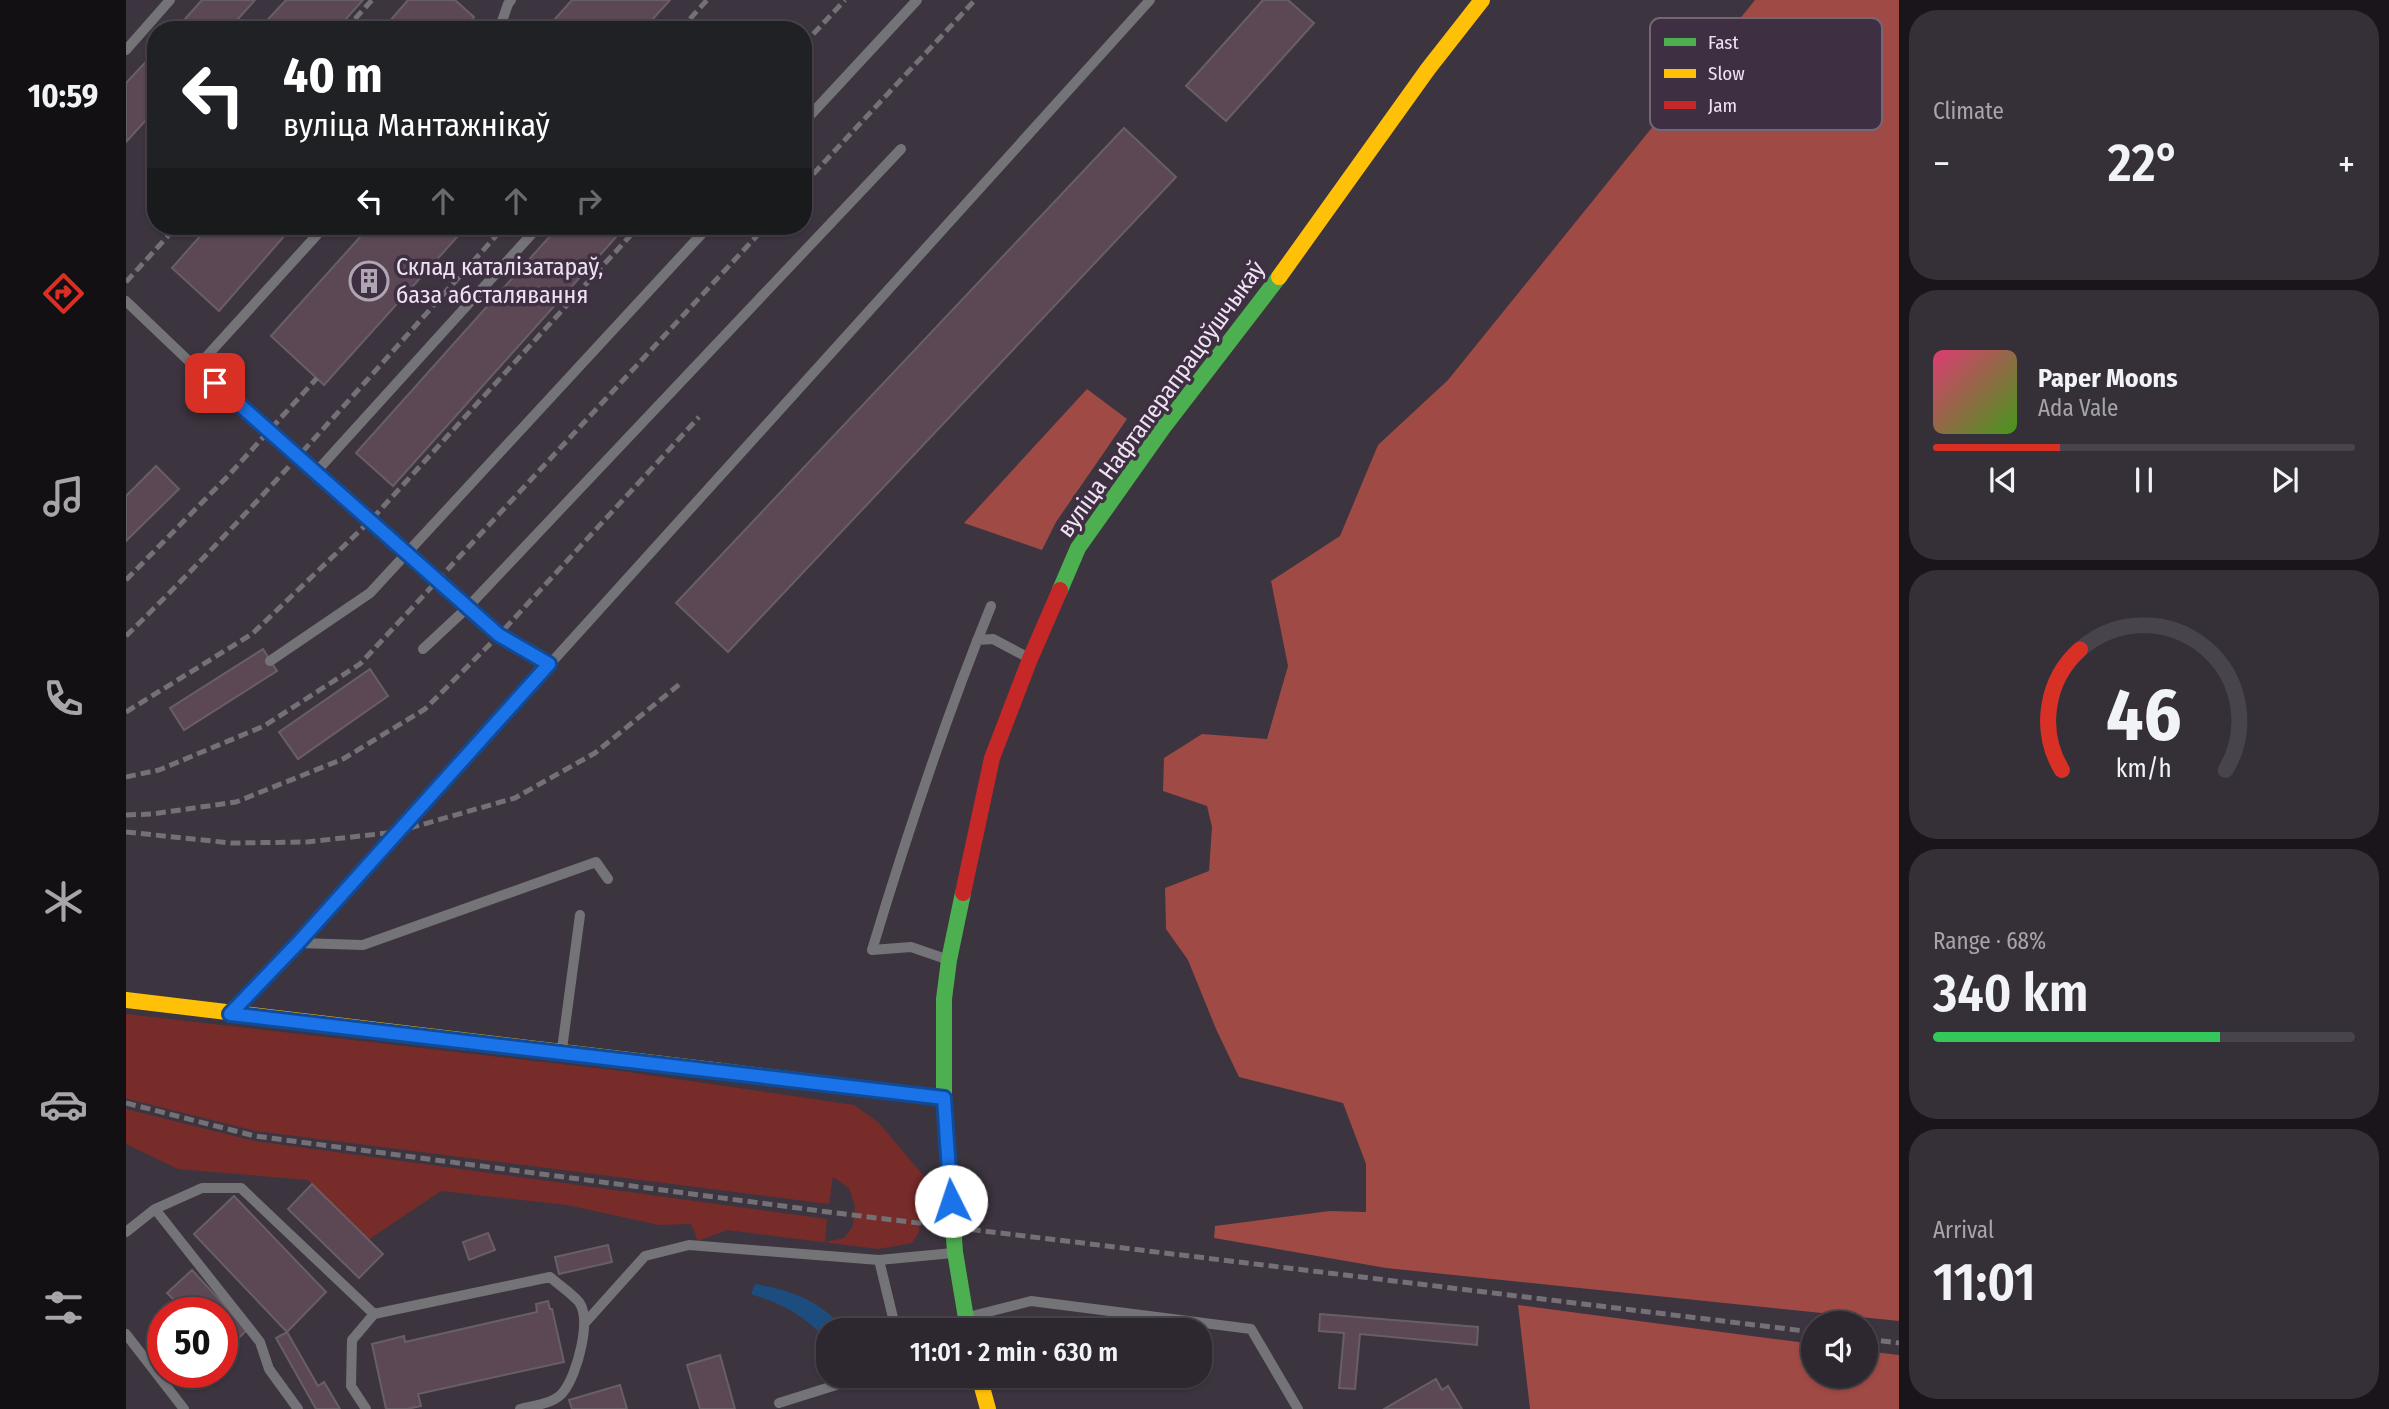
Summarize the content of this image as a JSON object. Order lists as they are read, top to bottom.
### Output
{
  "streets": {
    "street": ["вуліца Нафтаперапрацоўшчыкаў"]
  },
  "places": {
    "building": ["Склад каталізатараў, база абсталявання"]
  },
  "legend": ["Fast", "Slow", "Jam"],
  "page": {
    "tabs": "10:59",
    "tile": [
      "Climate",
      ["Range · 68%", "340 km"],
      ["Arrival", "11:01"]
    ],
    "turn": ["40 m", "вуліца Мантажнікаў"],
    "heat": ["−", "22°", "+"],
    "song": ["Paper Moons", "Ada Vale"],
    "limit": "50",
    "trip": "11:01 · 2 min · 630 m",
    "gauge": ["46", "km/h"]
  }
}
